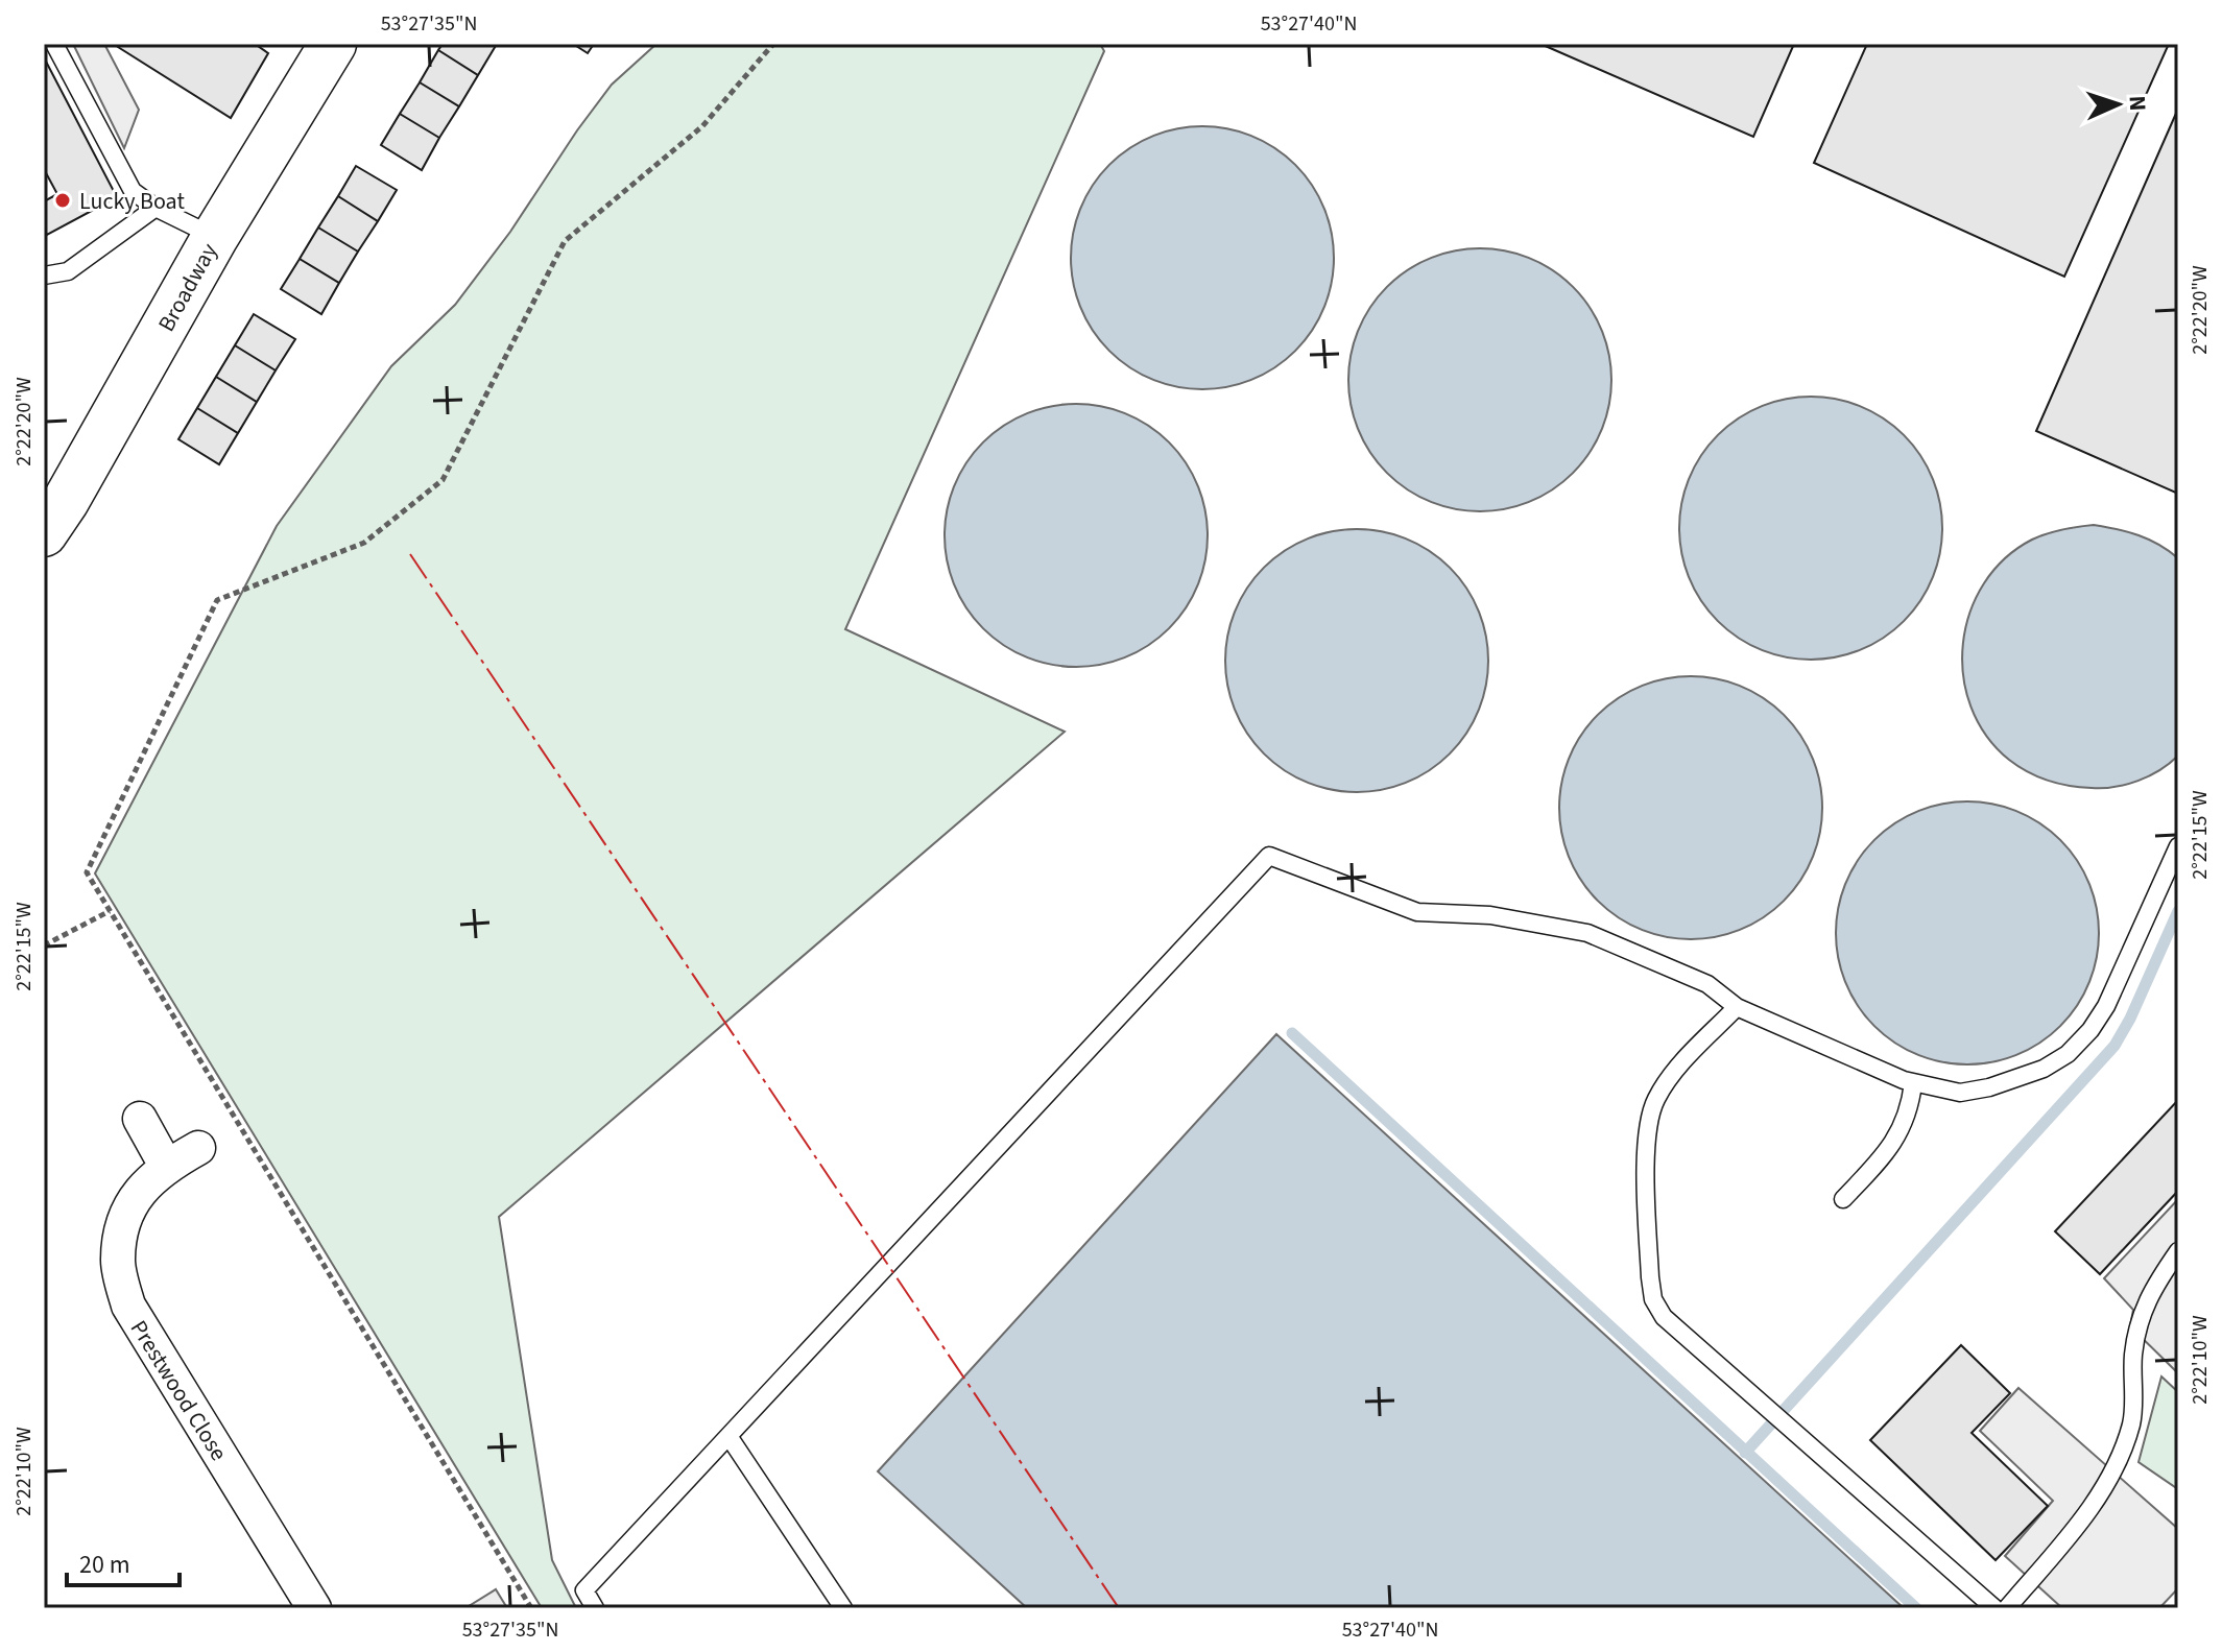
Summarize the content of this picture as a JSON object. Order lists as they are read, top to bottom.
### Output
{
  "streets": {
    "street": ["Broadway", "Prestwood Close"]
  },
  "places": ["Lucky Boat"],
  "scale_bar": "20 m",
  "north": "right",
  "coordinates": [
    "53°27'35\"N",
    "53°27'40\"N",
    "2°22'20\"W",
    "2°22'15\"W",
    "2°22'10\"W"
  ]
}
